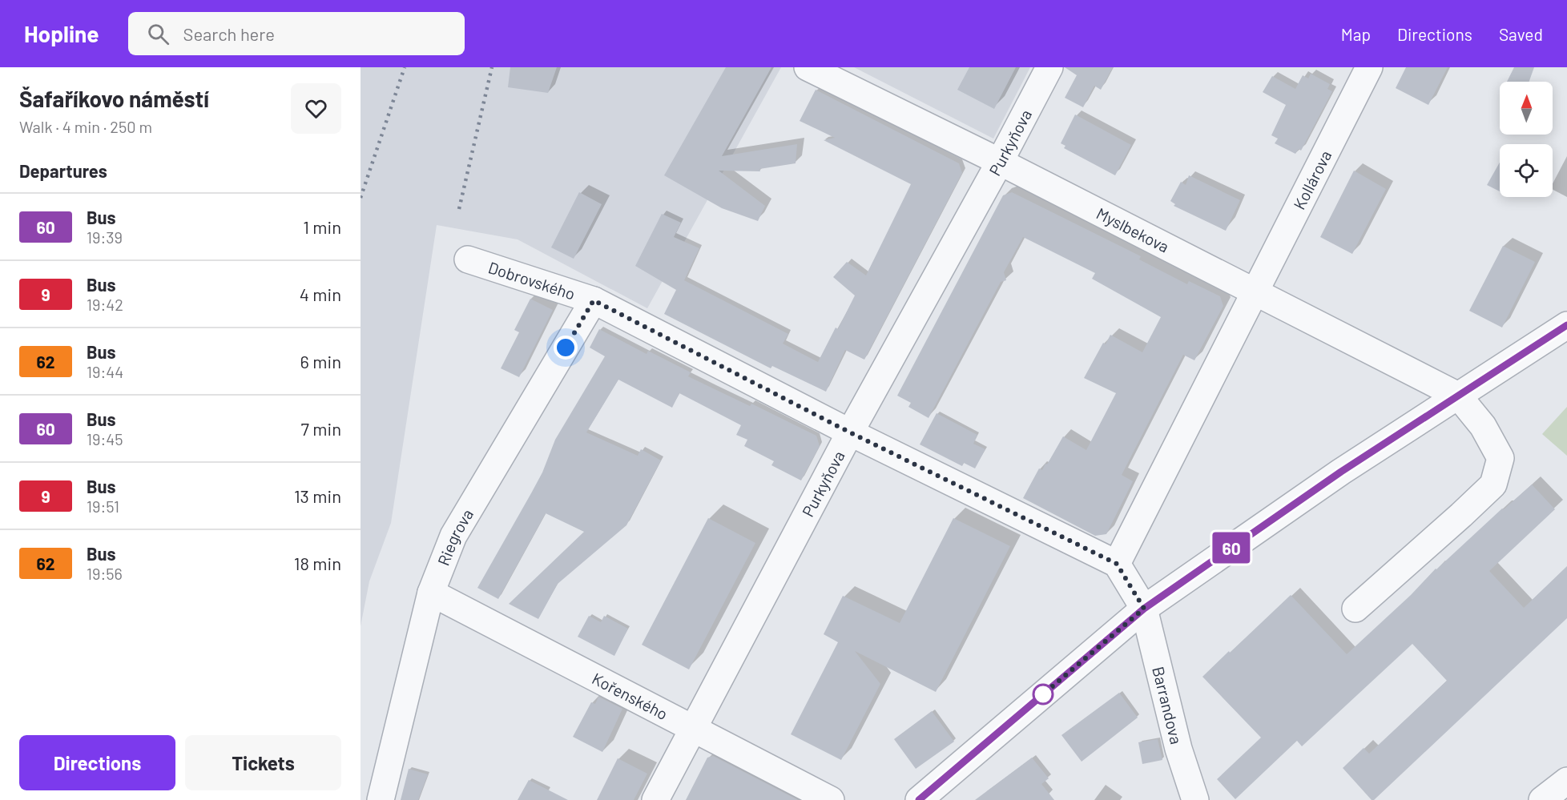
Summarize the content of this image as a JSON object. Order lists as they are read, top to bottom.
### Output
{
  "streets": {
    "street": [
      "Purkyňova",
      "Kollárova",
      "Myslbekova",
      "Dobrovského",
      "Riegrova",
      "Kořenského",
      "Barrandova"
    ]
  },
  "crossings": [
    ["Purkyňova", "Myslbekova"],
    ["Purkyňova", "Dobrovského"],
    ["Purkyňova", "Kořenského"],
    ["Kollárova", "Myslbekova"],
    ["Kollárova", "Dobrovského"],
    ["Dobrovského", "Riegrova"],
    ["Riegrova", "Kořenského"]
  ],
  "lines": ["bus line 60"],
  "north": "top",
  "page": {
    "header": "Hopline",
    "search": "Search here",
    "nav": ["Map", "Directions", "Saved"],
    "heading": [
      ["Šafaříkovo náměstí", "Walk · 4 min · 250 m"],
      "Departures"
    ],
    "on_map": "60",
    "list": [
      {
        "mark": "60",
        "name": "Bus",
        "note": "19:39",
        "value": "1 min"
      },
      {
        "mark": "9",
        "name": "Bus",
        "note": "19:42",
        "value": "4 min"
      },
      {
        "mark": "62",
        "name": "Bus",
        "note": "19:44",
        "value": "6 min"
      },
      {
        "mark": "60",
        "name": "Bus",
        "note": "19:45",
        "value": "7 min"
      },
      {
        "mark": "9",
        "name": "Bus",
        "note": "19:51",
        "value": "13 min"
      },
      {
        "mark": "62",
        "name": "Bus",
        "note": "19:56",
        "value": "18 min"
      }
    ],
    "buttons": ["Directions", "Tickets"]
  }
}
